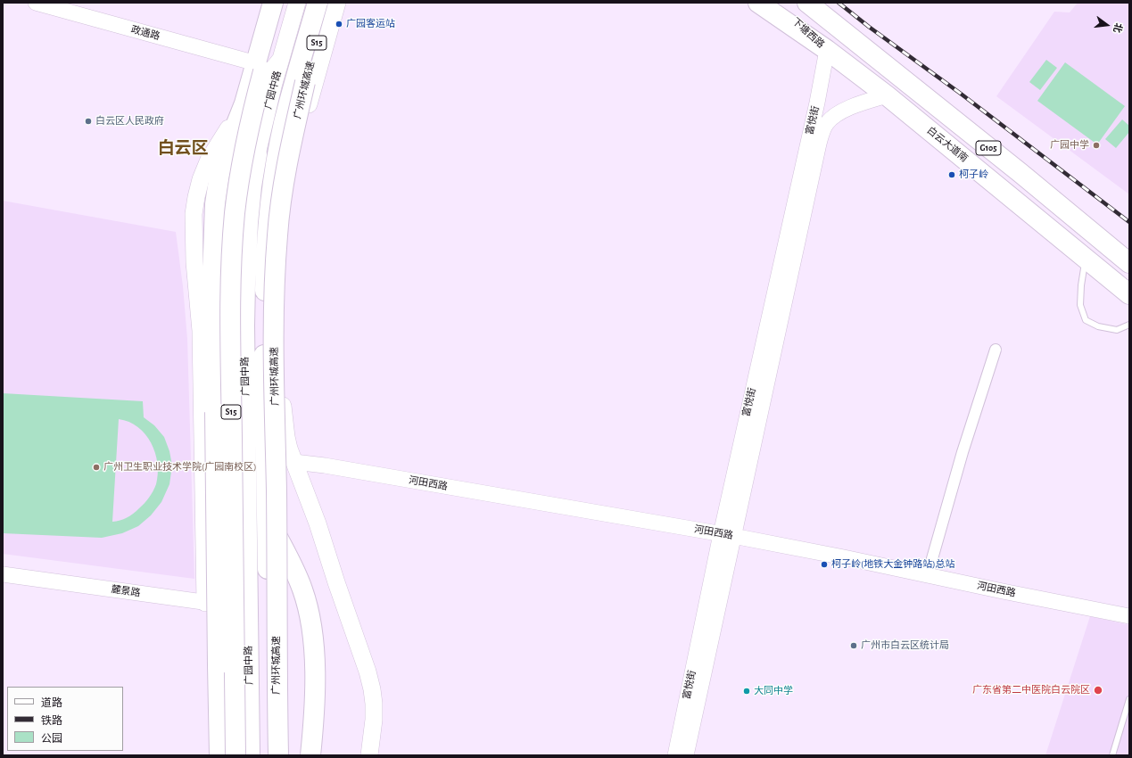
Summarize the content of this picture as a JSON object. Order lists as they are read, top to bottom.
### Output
{
  "streets": {
    "highway": [
      "下塘西路",
      "S15",
      "广园中路",
      "广州环城高速",
      "白云大道南",
      "G105"
    ],
    "street": [
      "政通路",
      "富悦街",
      "河田西路",
      "麓景路"
    ]
  },
  "crossings": [
    ["下塘西路", "富悦街"],
    ["下塘西路", "白云大道南"],
    ["下塘西路", "G105"],
    ["广园中路", "麓景路"],
    ["富悦街", "白云大道南"],
    ["富悦街", "河田西路"]
  ],
  "districts": ["白云区"],
  "places": [
    "广园客运站",
    "白云区人民政府",
    "广园中学",
    "柯子岭",
    "广州卫生职业技术学院(广园南校区)",
    "柯子岭(地铁大金钟路站)总站",
    "广州市白云区统计局",
    "广东省第二中医院白云院区",
    "大同中学"
  ],
  "legend": ["道路", "铁路", "公园"],
  "north": "right"
}
